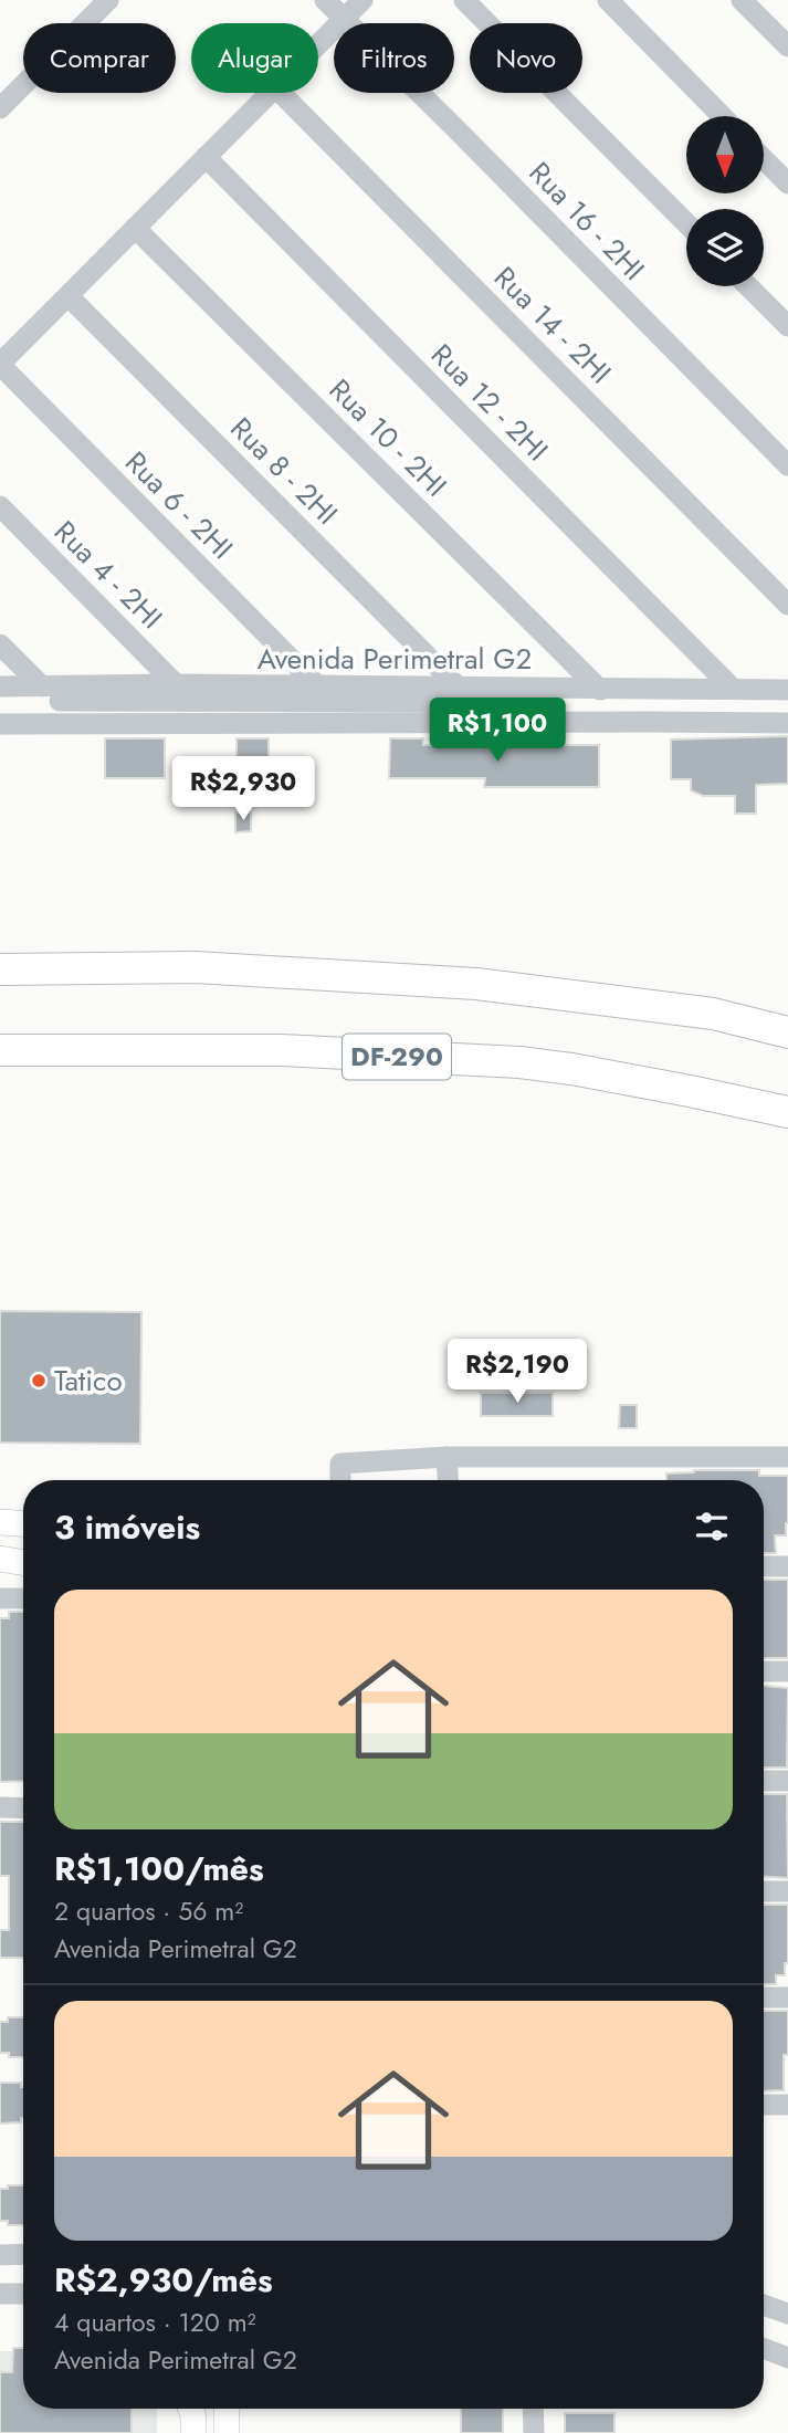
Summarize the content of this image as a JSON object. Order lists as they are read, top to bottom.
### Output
{
  "streets": {
    "highway": ["DF-290"],
    "street": [
      "Rua 16 - 2HI",
      "Rua 14 - 2HI",
      "Rua 12 - 2HI",
      "Rua 10 - 2HI",
      "Rua 8 - 2HI",
      "Rua 6 - 2HI",
      "Rua 4 - 2HI",
      "Avenida Perimetral G2"
    ]
  },
  "crossings": [
    ["Rua 12 - 2HI", "Avenida Perimetral G2"],
    ["Rua 10 - 2HI", "Avenida Perimetral G2"],
    ["Rua 8 - 2HI", "Avenida Perimetral G2"],
    ["Rua 6 - 2HI", "Avenida Perimetral G2"],
    ["Rua 4 - 2HI", "Avenida Perimetral G2"]
  ],
  "places": ["Tatico"],
  "north": "bottom",
  "page": {
    "chip": [
      "Comprar",
      "Alugar",
      "Filtros",
      "Novo"
    ],
    "price": ["R$1,100", "R$2,930", "R$2,190"],
    "heading": "3 imóveis",
    "list": [
      {
        "name": "R$1,100/mês",
        "note": "2 quartos · 56 m² · Avenida Perimetral G2"
      },
      {
        "name": "R$2,930/mês",
        "note": "4 quartos · 120 m² · Avenida Perimetral G2"
      }
    ]
  }
}
